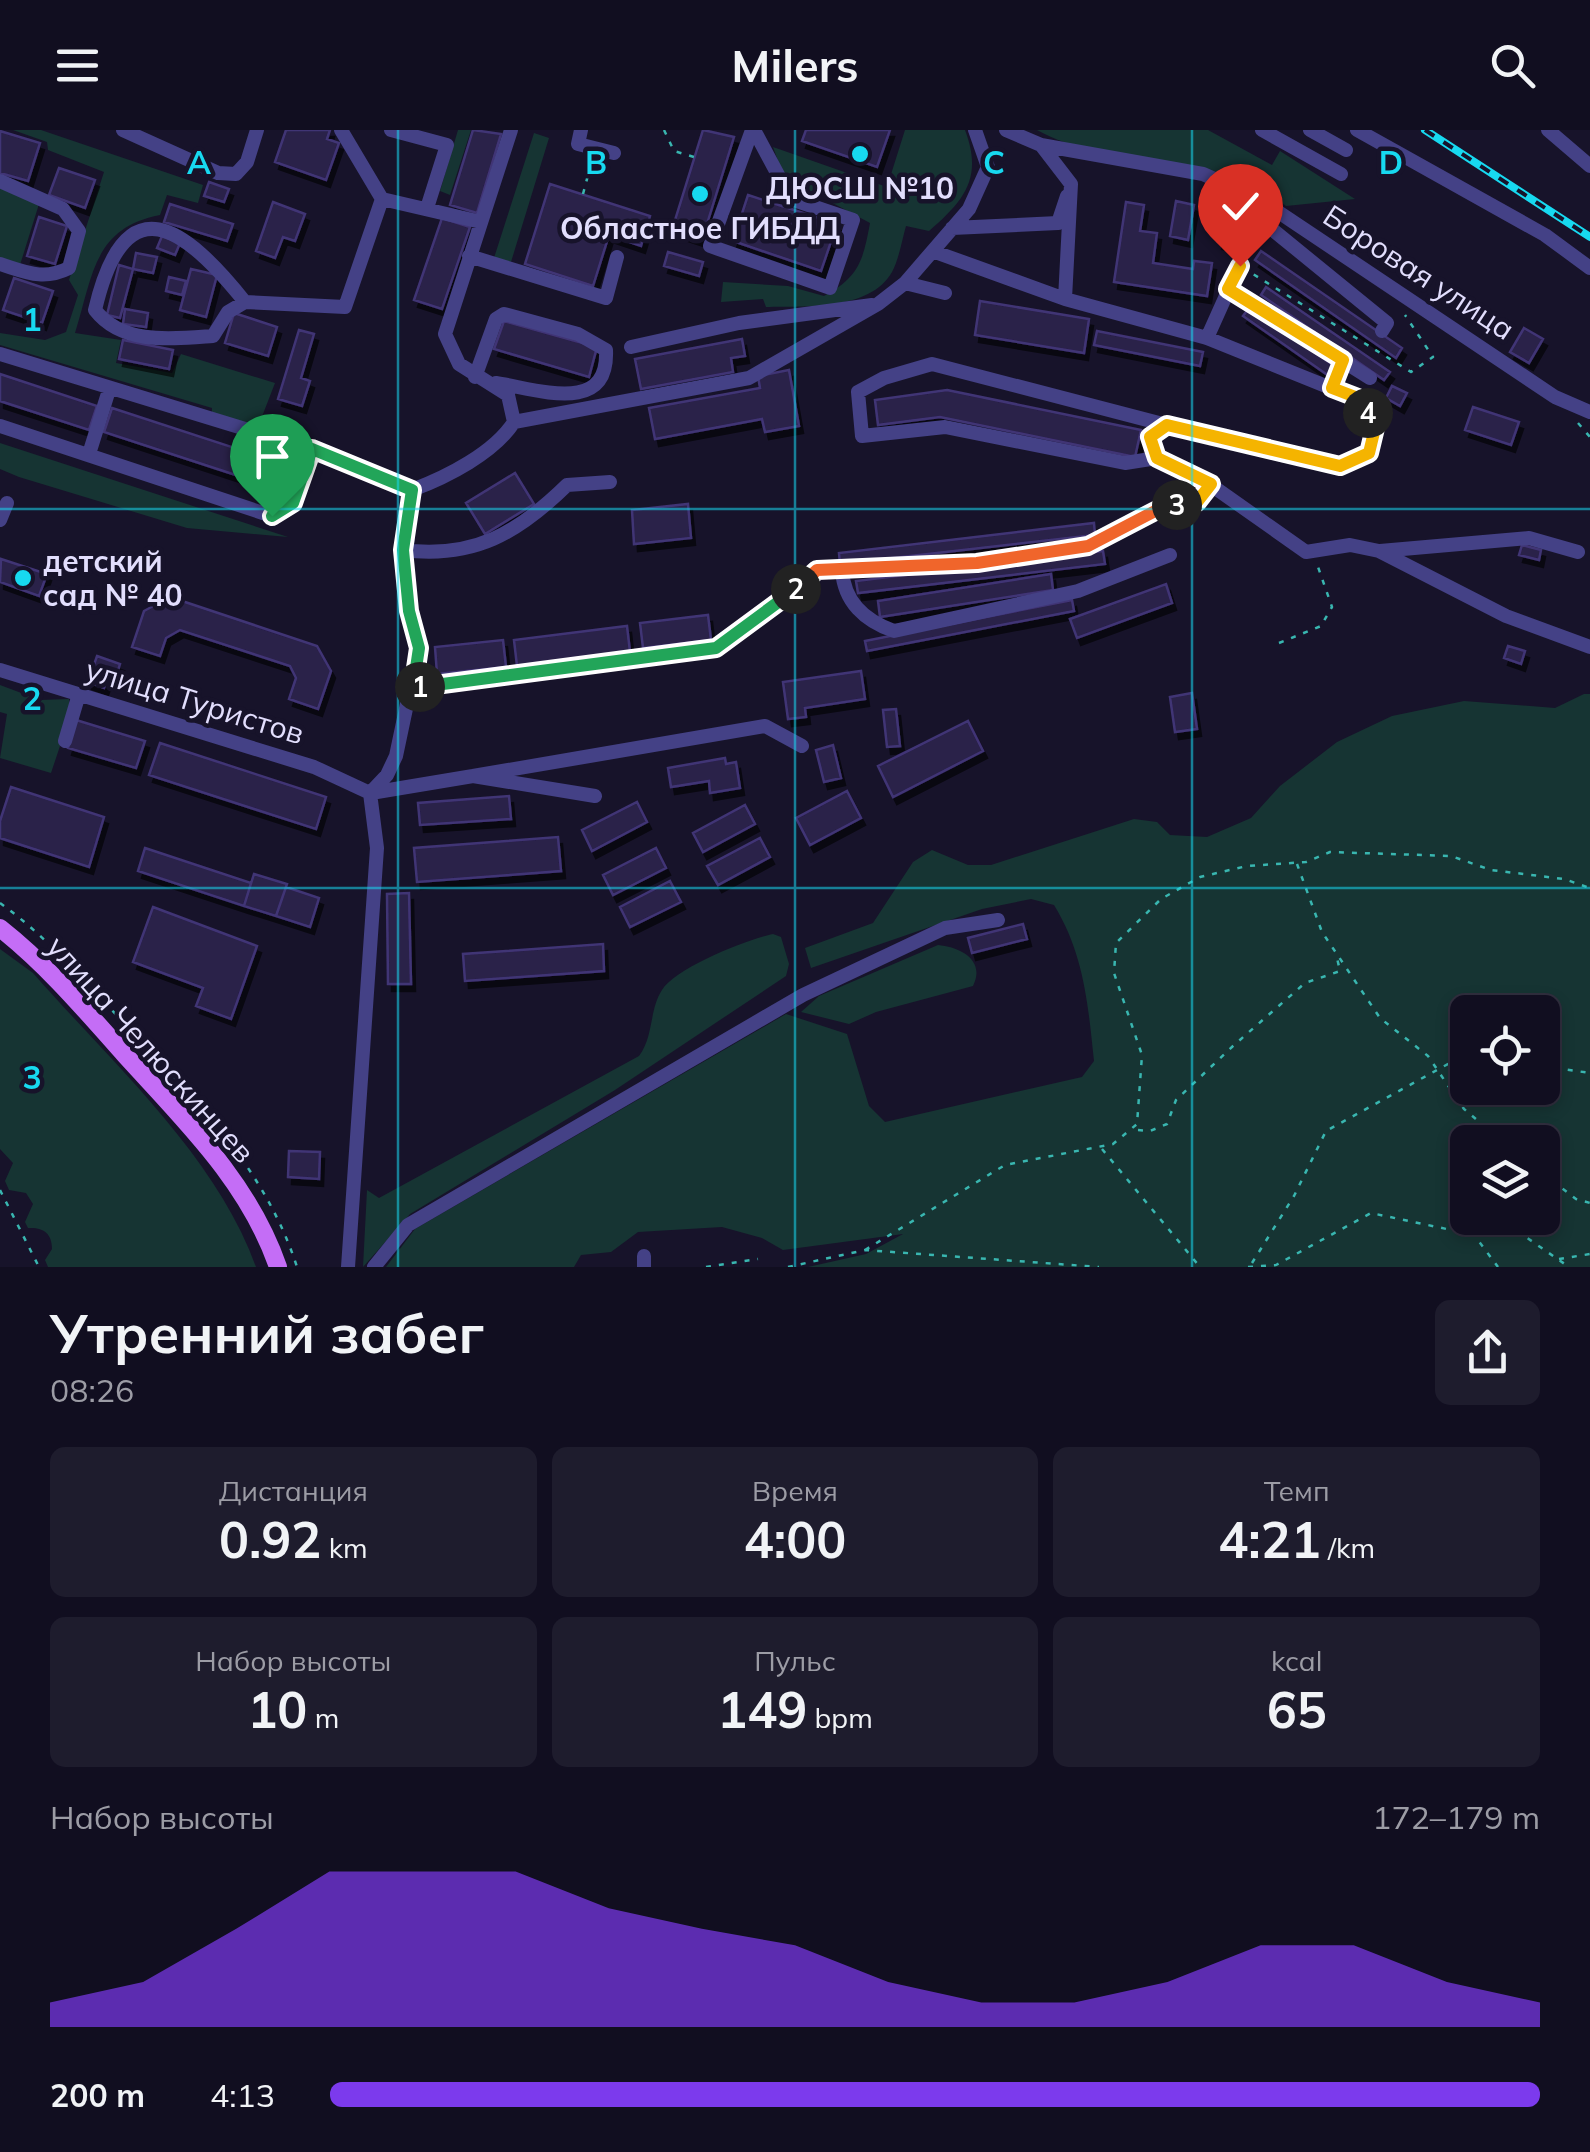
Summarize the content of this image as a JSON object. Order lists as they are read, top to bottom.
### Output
{
  "streets": {
    "main road": ["улица Челюскинцев"],
    "street": ["Боровая улица", "улица Туристов"]
  },
  "places": ["ДЮСШ №10", "Областное ГИБДД", "детский сад № 40"],
  "page": {
    "header": "Milers",
    "pins": [
      "4",
      "3",
      "2",
      "1"
    ],
    "heading": ["Утренний забег", "08:26"],
    "stats": [
      ["Дистанция", "0.92 km"],
      ["Время", "4:00"],
      ["Темп", "4:21 /km"],
      ["Набор высоты", "10 m"],
      ["Пульс", "149 bpm"],
      ["kcal", "65"]
    ],
    "chart": ["Набор высоты", "172–179 m"],
    "list": [
      {
        "name": "200 m",
        "note": "4:13"
      }
    ]
  },
  "grid": {
    "columns": [
      "A",
      "B",
      "C",
      "D"
    ],
    "rows": ["1", "2", "3"]
  }
}
